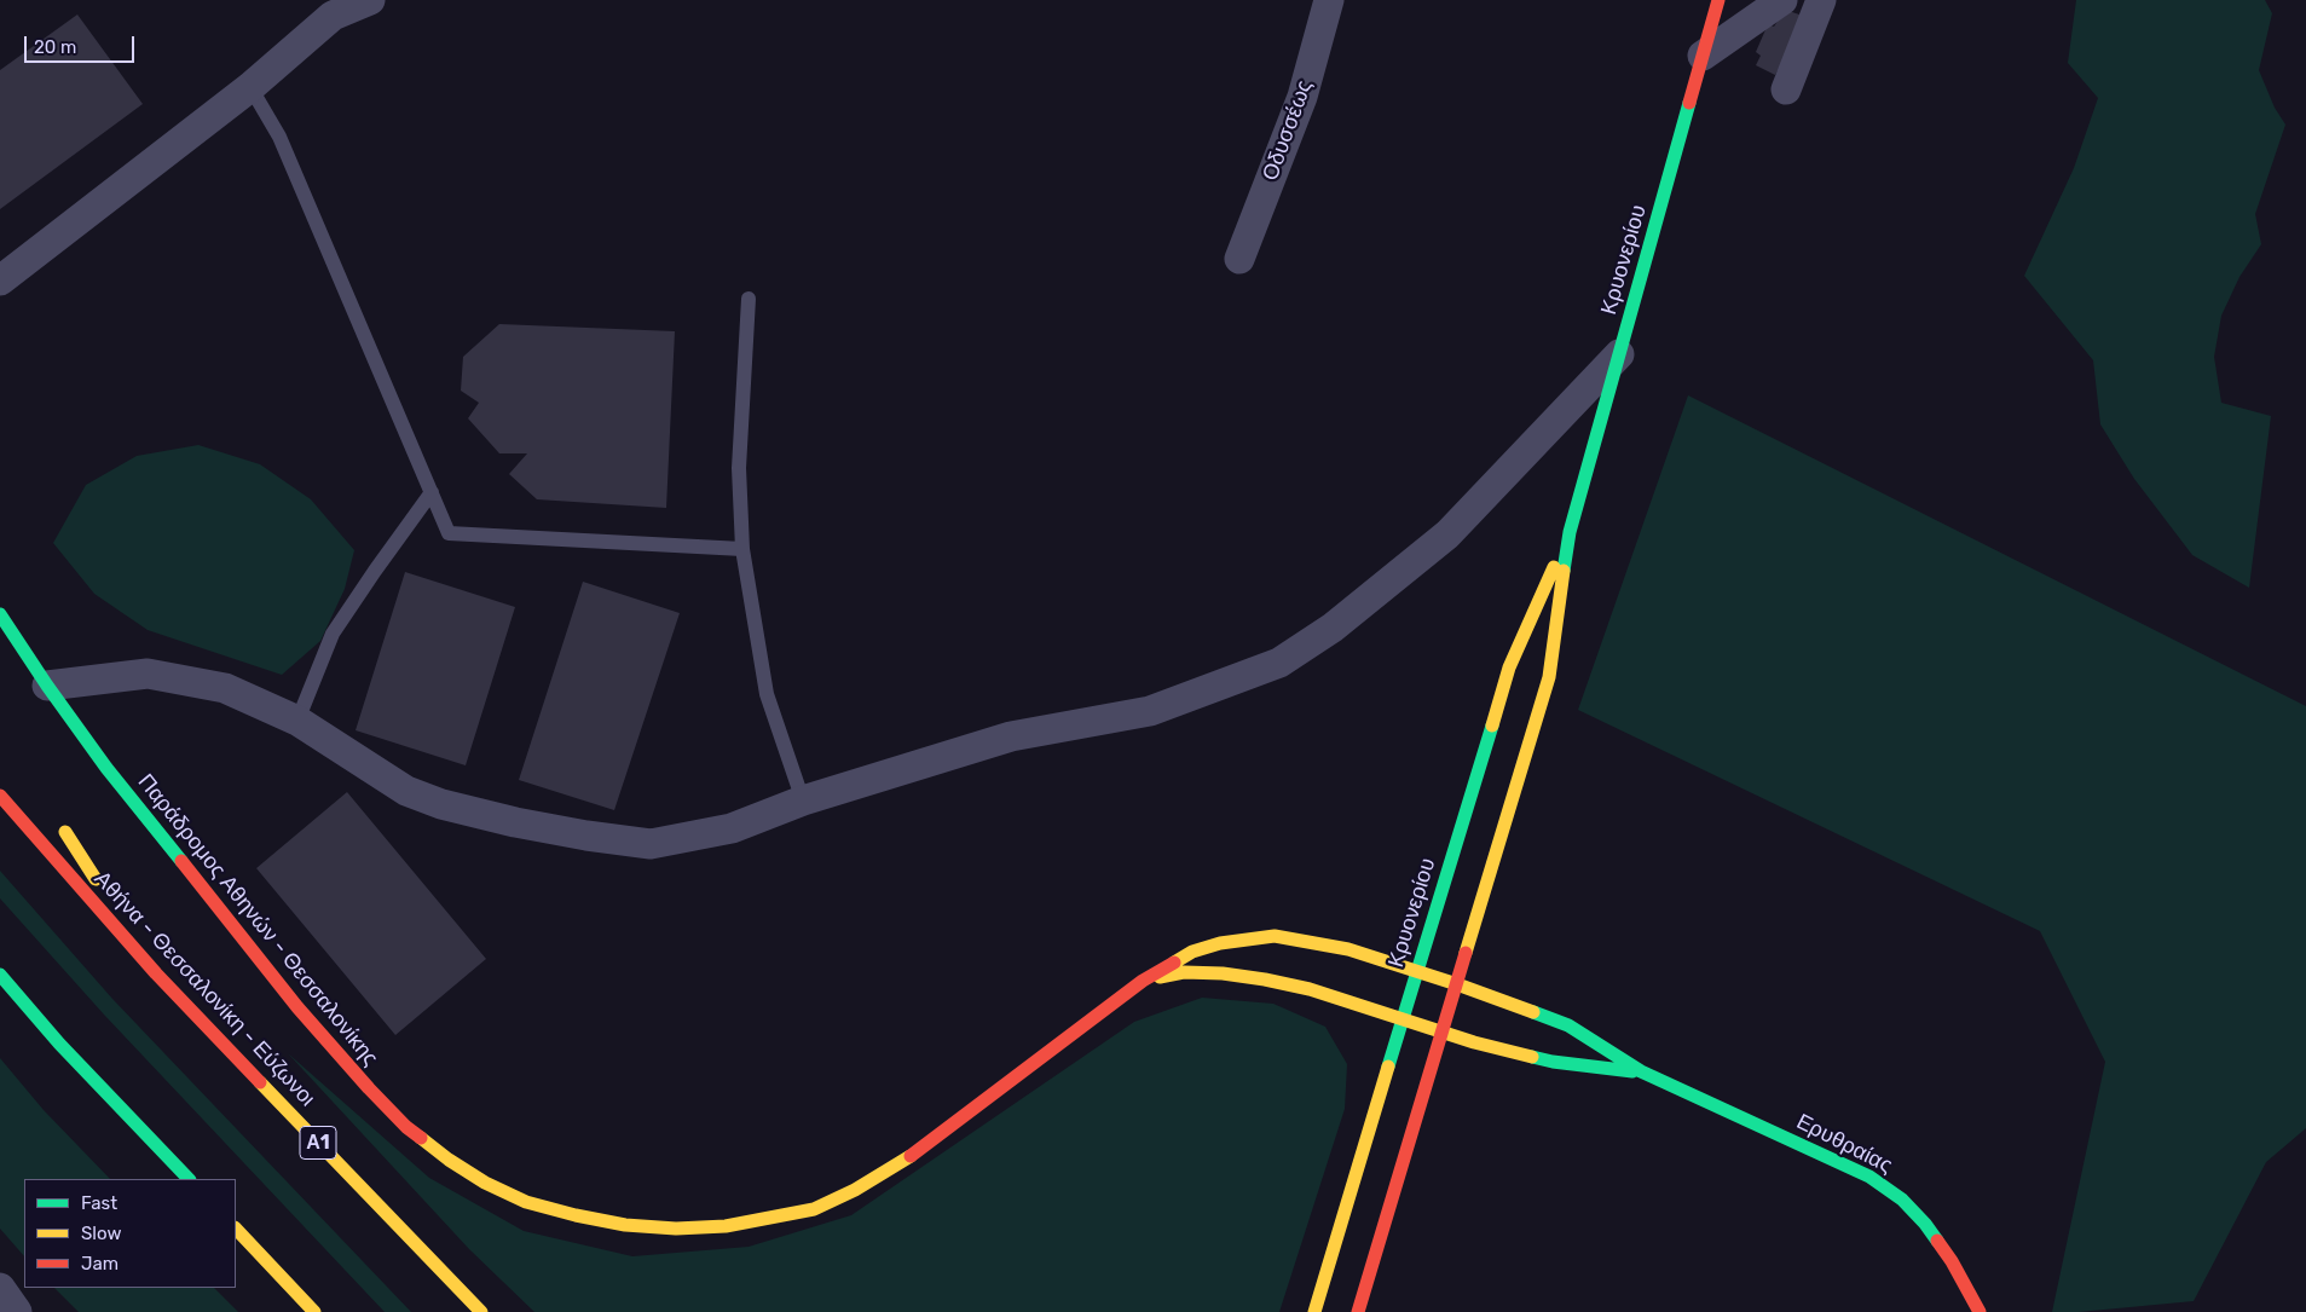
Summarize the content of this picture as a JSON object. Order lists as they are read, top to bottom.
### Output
{
  "streets": {
    "main road": [
      "Κρυονερίου",
      "Παράδρομος Αθηνών - Θεσσαλονίκης",
      "Αθήνα - Θεσσαλονίκη - Εύζωνοι",
      "Α1",
      "Ερυθραίας"
    ],
    "street": ["Οδυσσέως"]
  },
  "crossings": [
    ["Κρυονερίου", "Παράδρομος Αθηνών - Θεσσαλονίκης"],
    ["Κρυονερίου", "Ερυθραίας"],
    ["Παράδρομος Αθηνών - Θεσσαλονίκης", "Ερυθραίας"]
  ],
  "legend": ["Fast", "Slow", "Jam"],
  "scale_bar": "20 m"
}
